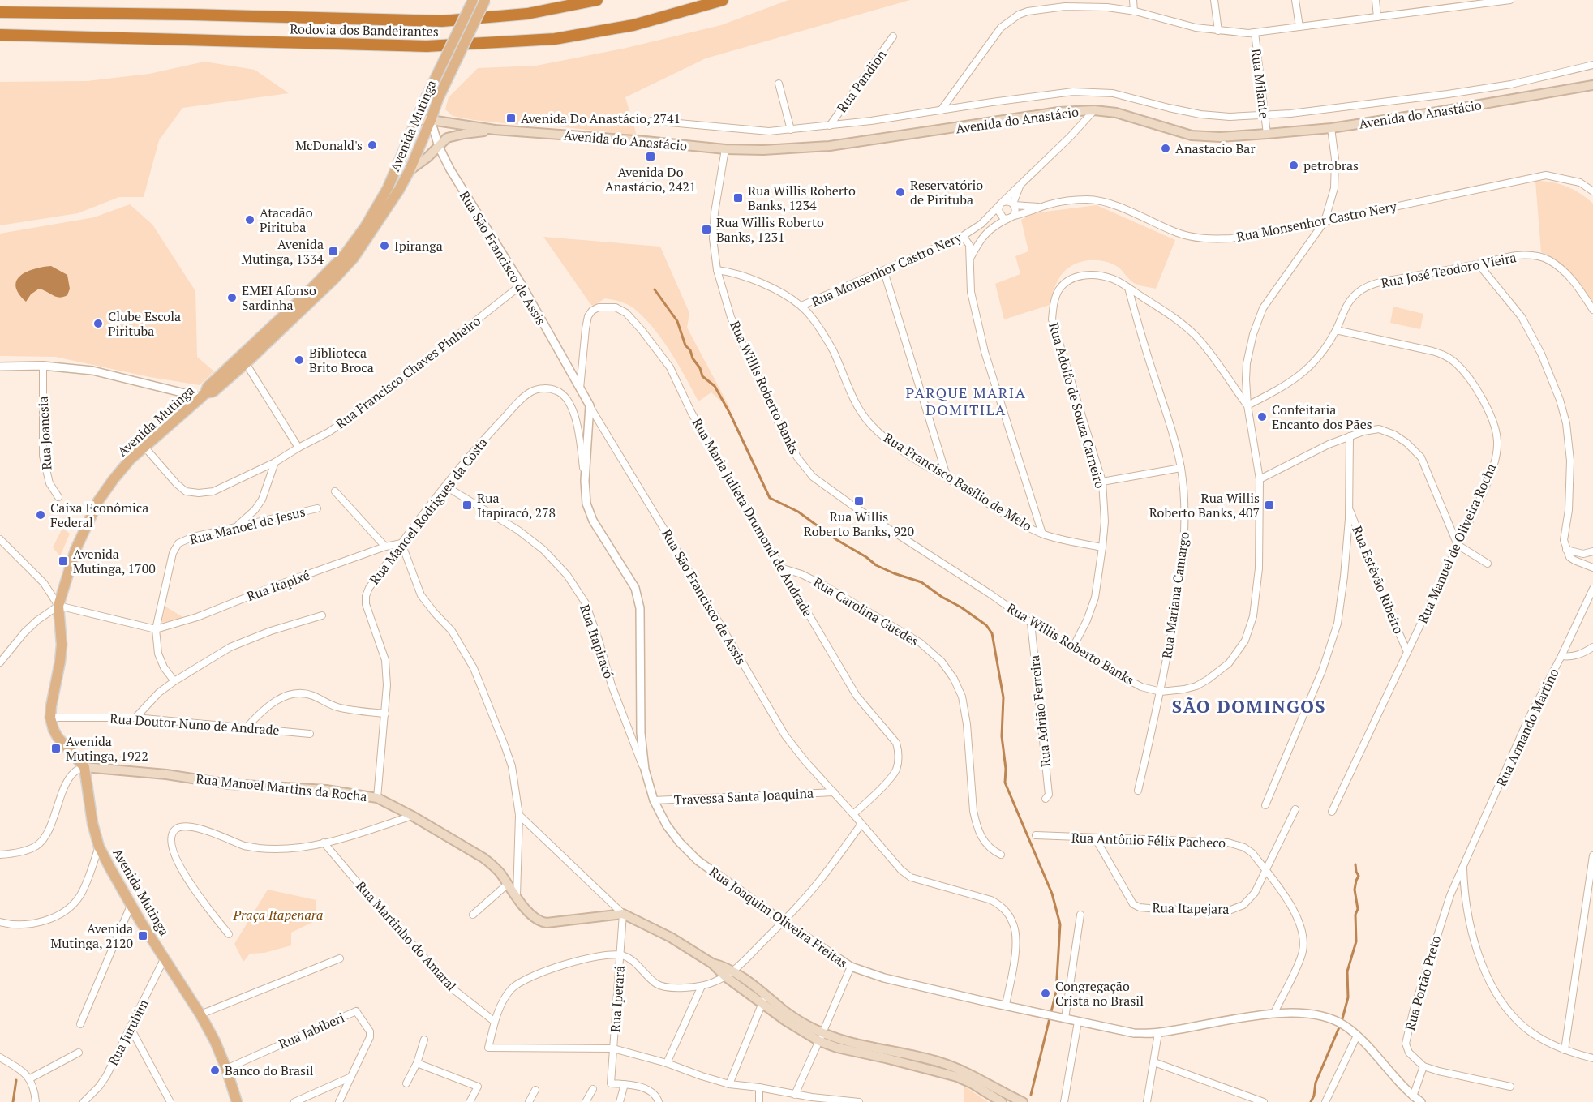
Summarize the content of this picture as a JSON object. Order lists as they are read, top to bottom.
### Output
{
  "streets": {
    "highway": ["Rodovia dos Bandeirantes"],
    "main road": ["Avenida do Anastácio", "Avenida Mutinga", "Rua Manoel Martins da Rocha"],
    "street": [
      "Rua Pandion",
      "Rua Milante",
      "Rua Monsenhor Castro Nery",
      "Rua São Francisco de Assis",
      "Rua José Teodoro Vieira",
      "Rua Francisco Chaves Pinheiro",
      "Rua Willis Roberto Banks",
      "Rua Adolfo de Souza Carneiro",
      "Rua Joanesia",
      "Rua Francisco Basílio de Melo",
      "Rua Manoel Rodrigues da Costa",
      "Rua Maria Julieta Drumond de Andrade",
      "Rua Manoel de Jesus",
      "Rua Manuel de Oliveira Rocha",
      "Rua Estêvão Ribeiro",
      "Rua Itapixé",
      "Rua Mariana Camargo",
      "Rua Carolina Guedes",
      "Rua Itapiracó",
      "Rua Adrião Ferreira",
      "Rua Doutor Nuno de Andrade",
      "Rua Armando Martino",
      "Travessa Santa Joaquina",
      "Rua Antônio Félix Pacheco",
      "Rua Itapejara",
      "Rua Joaquim Oliveira Freitas",
      "Rua Martinho do Amaral",
      "Rua Portão Preto",
      "Rua Iperará",
      "Rua Jabiberi",
      "Rua Jurubim"
    ]
  },
  "crossings": [
    ["Rua Pandion", "Avenida do Anastácio"],
    ["Rua Milante", "Avenida do Anastácio"],
    ["Avenida do Anastácio", "Avenida Mutinga"],
    ["Avenida do Anastácio", "Rua Monsenhor Castro Nery"],
    ["Avenida do Anastácio", "Rua São Francisco de Assis"],
    ["Avenida do Anastácio", "Rua Willis Roberto Banks"],
    ["Avenida Mutinga", "Rua São Francisco de Assis"],
    ["Avenida Mutinga", "Rua Francisco Chaves Pinheiro"],
    ["Avenida Mutinga", "Rua Doutor Nuno de Andrade"],
    ["Avenida Mutinga", "Rua Manoel Martins da Rocha"],
    ["Avenida Mutinga", "Rua Jabiberi"],
    ["Avenida Mutinga", "Rua Jurubim"],
    ["Rua Monsenhor Castro Nery", "Rua Willis Roberto Banks"],
    ["Rua Monsenhor Castro Nery", "Rua Francisco Basílio de Melo"],
    ["Rua São Francisco de Assis", "Rua Francisco Chaves Pinheiro"],
    ["Rua São Francisco de Assis", "Rua Maria Julieta Drumond de Andrade"],
    ["Rua São Francisco de Assis", "Travessa Santa Joaquina"],
    ["Rua São Francisco de Assis", "Rua Joaquim Oliveira Freitas"],
    ["Rua José Teodoro Vieira", "Rua Willis Roberto Banks"],
    ["Rua José Teodoro Vieira", "Rua Adolfo de Souza Carneiro"],
    ["Rua José Teodoro Vieira", "Rua Manuel de Oliveira Rocha"],
    ["Rua Willis Roberto Banks", "Rua Adolfo de Souza Carneiro"],
    ["Rua Willis Roberto Banks", "Rua Francisco Basílio de Melo"],
    ["Rua Willis Roberto Banks", "Rua Mariana Camargo"],
    ["Rua Willis Roberto Banks", "Rua Adrião Ferreira"],
    ["Rua Adolfo de Souza Carneiro", "Rua Francisco Basílio de Melo"],
    ["Rua Adolfo de Souza Carneiro", "Rua Mariana Camargo"],
    ["Rua Manoel Rodrigues da Costa", "Rua Itapixé"],
    ["Rua Manoel Rodrigues da Costa", "Rua Itapiracó"],
    ["Rua Manoel Rodrigues da Costa", "Rua Manoel Martins da Rocha"],
    ["Rua Manoel Rodrigues da Costa", "Rua Joaquim Oliveira Freitas"],
    ["Rua Maria Julieta Drumond de Andrade", "Rua Carolina Guedes"],
    ["Rua Manoel de Jesus", "Rua Itapixé"],
    ["Rua Manuel de Oliveira Rocha", "Rua Estêvão Ribeiro"],
    ["Rua Itapiracó", "Rua Joaquim Oliveira Freitas"],
    ["Rua Armando Martino", "Rua Portão Preto"],
    ["Rua Manoel Martins da Rocha", "Rua Iperará"],
    ["Travessa Santa Joaquina", "Rua Joaquim Oliveira Freitas"],
    ["Rua Antônio Félix Pacheco", "Rua Itapejara"],
    ["Rua Antônio Félix Pacheco", "Rua Joaquim Oliveira Freitas"]
  ],
  "districts": ["PARQUE MARIA DOMITILA", "SÃO DOMINGOS"],
  "parks": ["Praça Itapenara"],
  "places": {
    "transit": [
      "Avenida Do Anastácio, 2741",
      "Avenida Do Anastácio, 2421",
      "Rua Willis Roberto Banks, 1234",
      "Rua Willis Roberto Banks, 1231",
      "Avenida Mutinga, 1334",
      "Rua Willis Roberto Banks, 920",
      "Rua Itapiracó, 278",
      "Rua Willis Roberto Banks, 407",
      "Avenida Mutinga, 1700",
      "Avenida Mutinga, 1922",
      "Avenida Mutinga, 2120"
    ],
    "other": [
      "McDonald's",
      "Anastacio Bar",
      "petrobras",
      "Reservatório de Pirituba",
      "Atacadão Pirituba",
      "Ipiranga",
      "EMEI Afonso Sardinha",
      "Clube Escola Pirituba",
      "Biblioteca Brito Broca",
      "Confeitaria Encanto dos Pães",
      "Caixa Econômica Federal",
      "Congregação Cristã no Brasil",
      "Banco do Brasil"
    ]
  }
}
